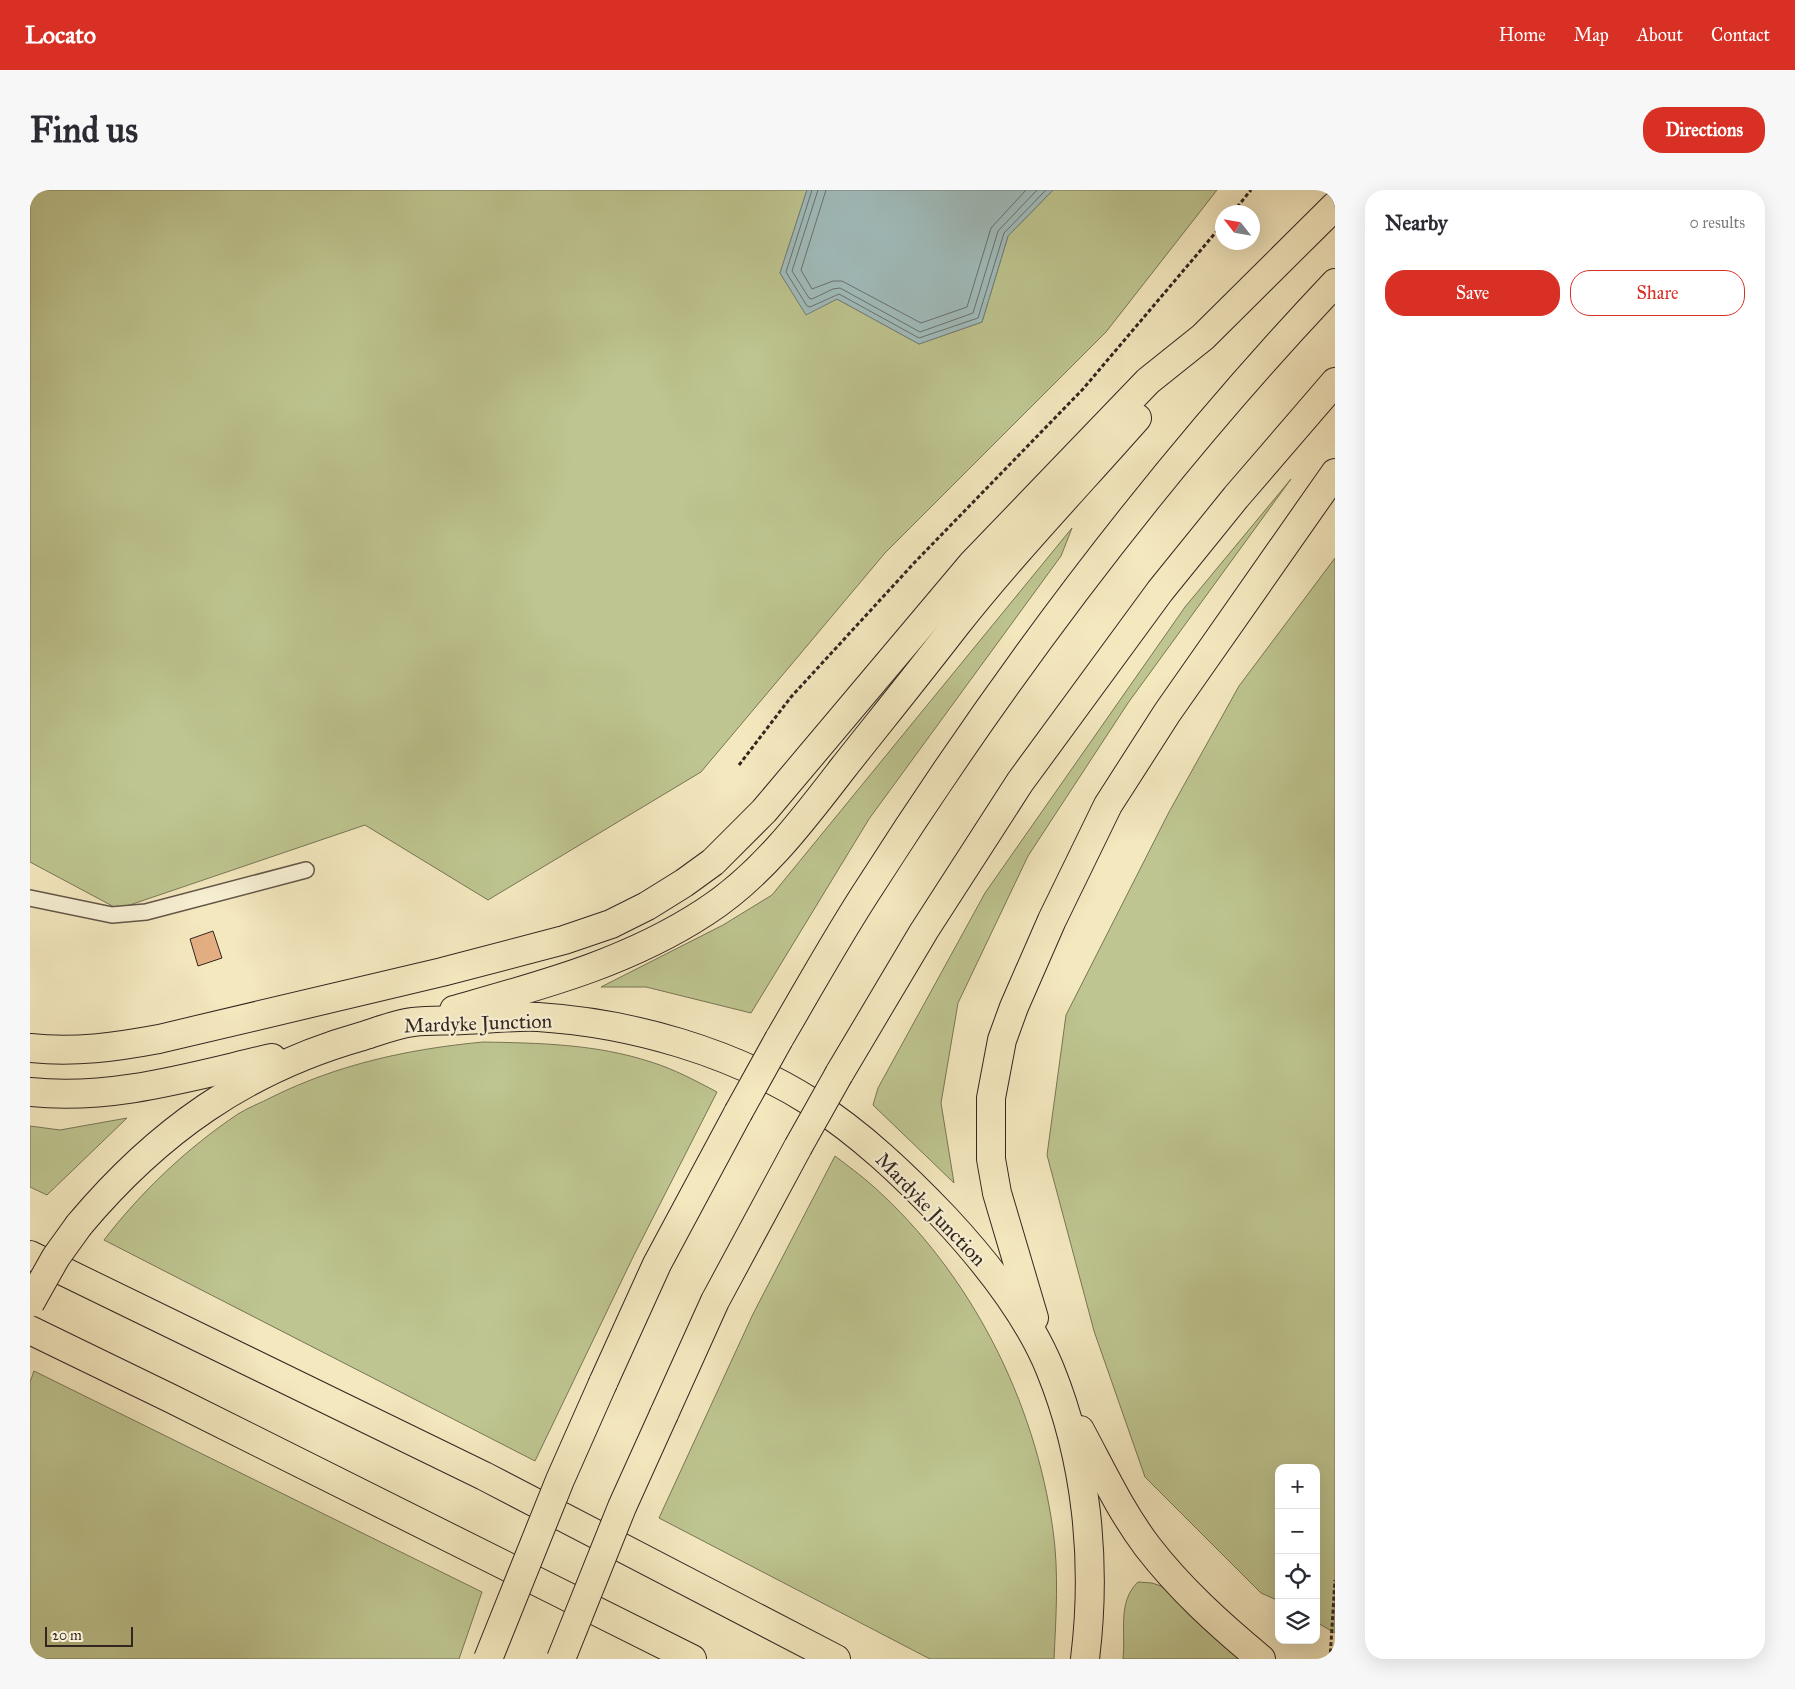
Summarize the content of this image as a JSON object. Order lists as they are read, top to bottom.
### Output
{
  "streets": {
    "highway": ["Mardyke Junction"]
  },
  "scale_bar": "20 m",
  "north": "top left",
  "page": {
    "header": "Locato",
    "nav": [
      "Home",
      "Map",
      "About",
      "Contact"
    ],
    "buttons": [
      "Directions",
      ["Save", "Share"]
    ],
    "title": "Find us",
    "heading": ["Nearby", "0 results"],
    "map_buttons": ["+", "−"],
    "scale": "20 m"
  }
}
